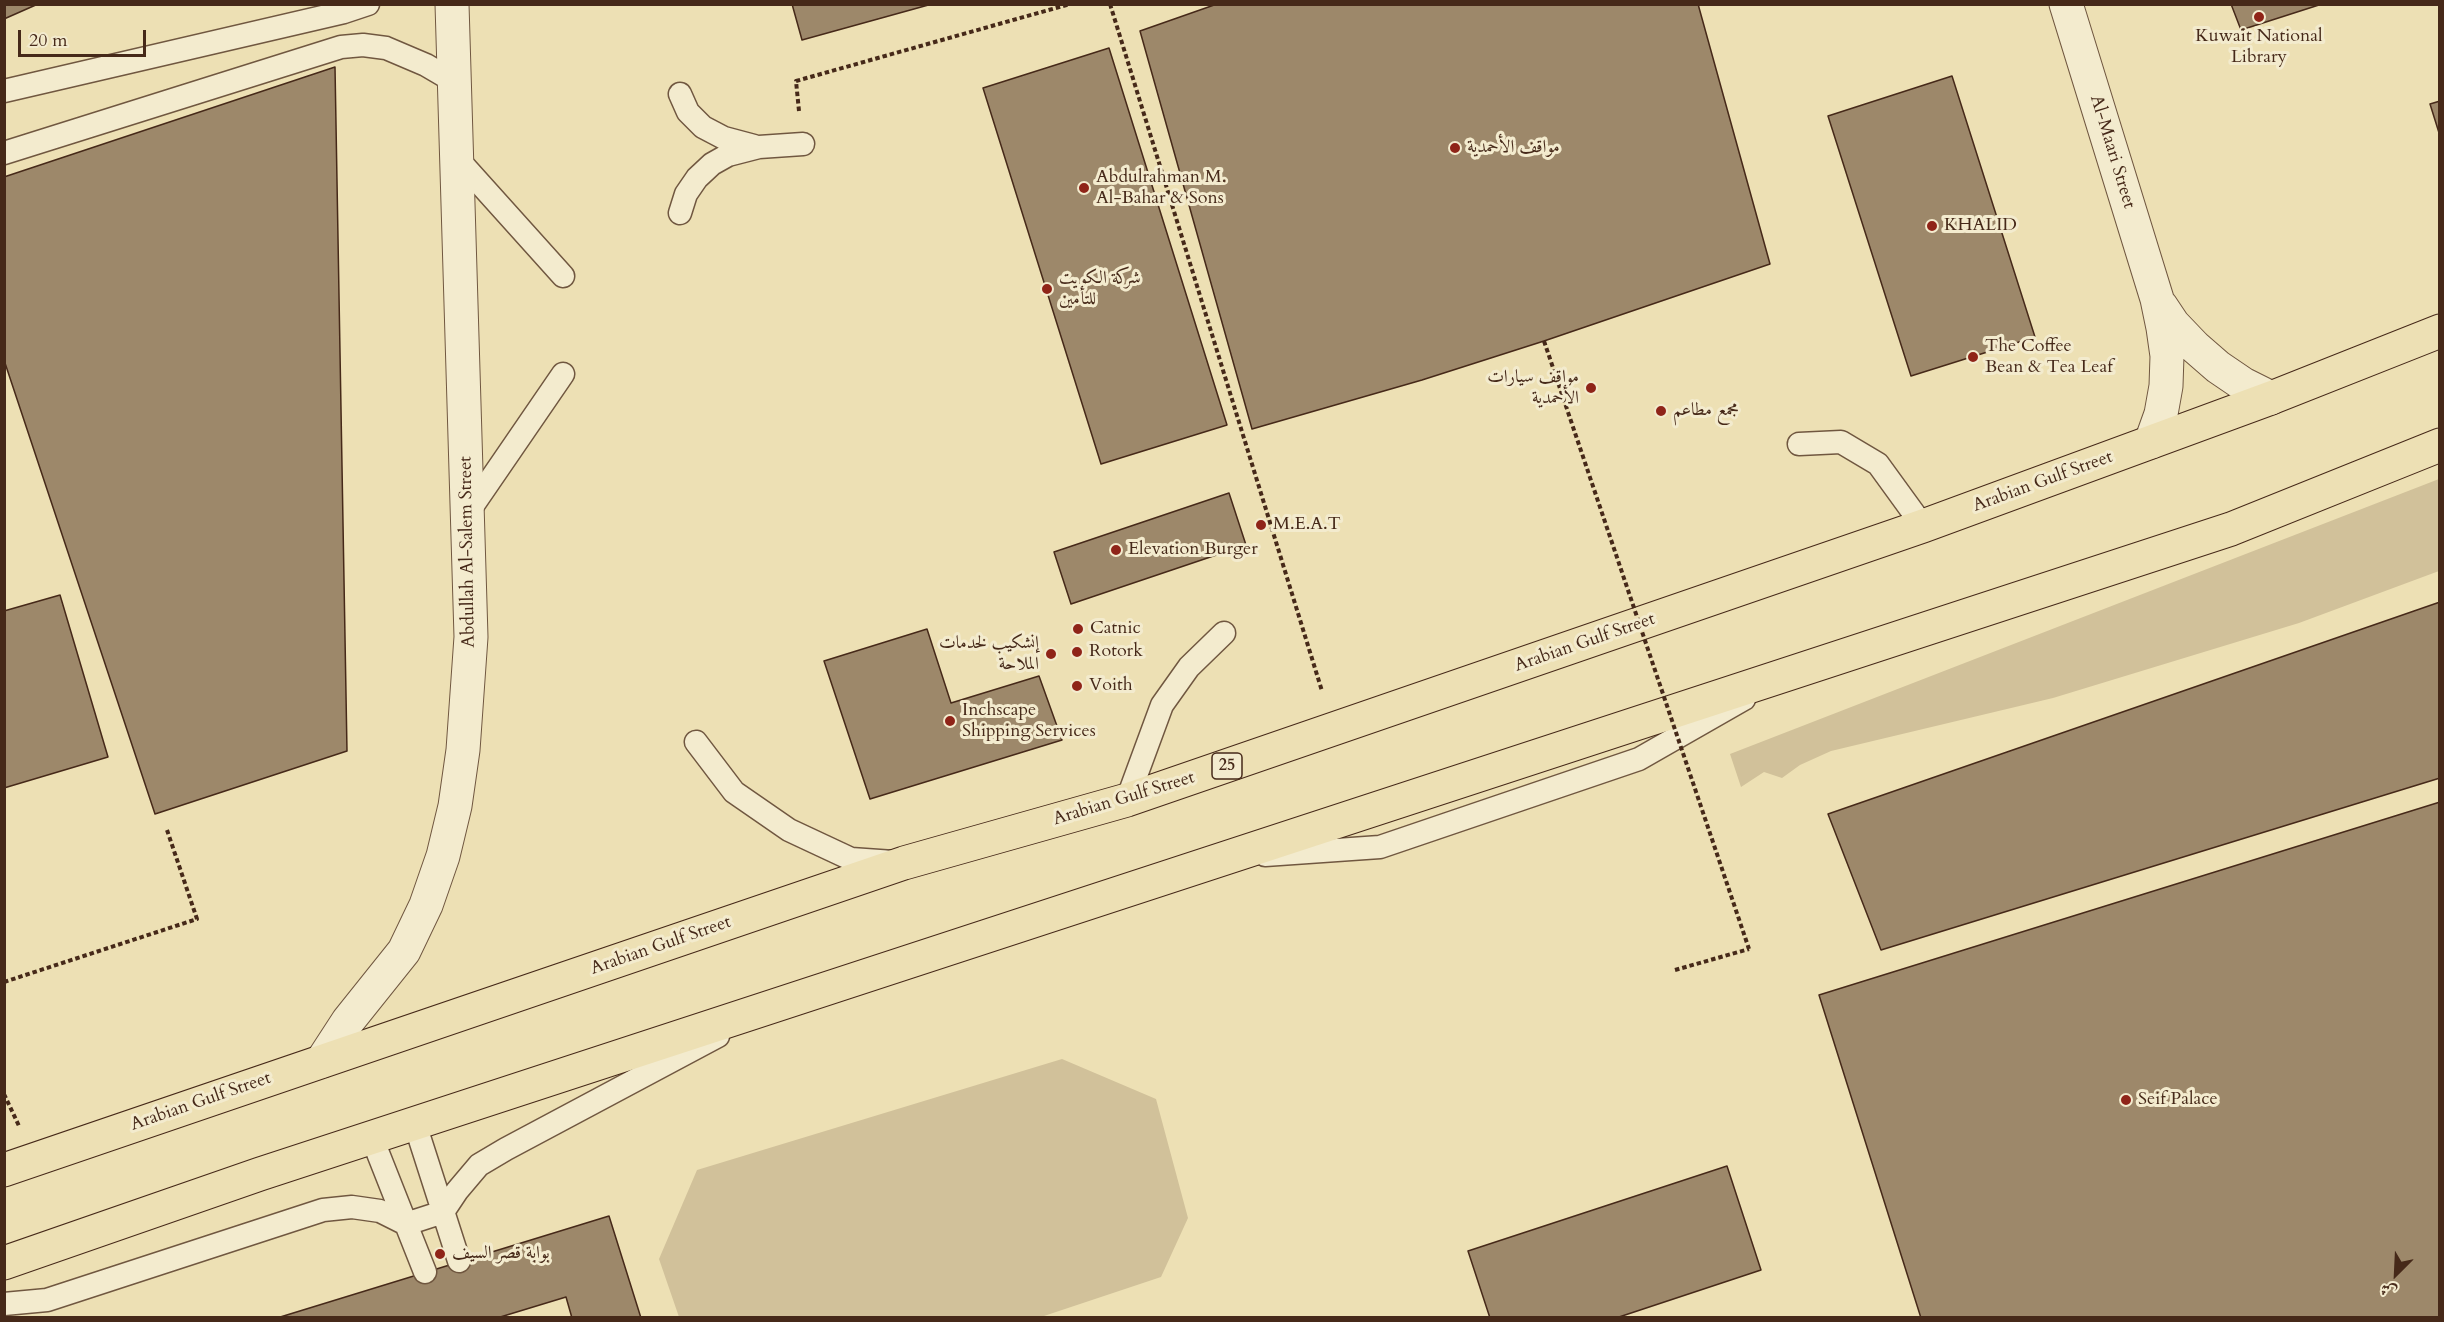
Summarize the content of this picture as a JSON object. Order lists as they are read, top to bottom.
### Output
{
  "streets": {
    "main road": ["Arabian Gulf Street", "25"],
    "street": ["Al-Maari Street", "Abdullah Al-Salem Street"]
  },
  "crossings": [
    ["Al-Maari Street", "Arabian Gulf Street"],
    ["Arabian Gulf Street", "Abdullah Al-Salem Street"]
  ],
  "places": [
    "Kuwait National Library",
    "مواقف الأحمدية",
    "Abdulrahman M. Al-Bahar & Sons",
    "KHALID",
    "شركة الكويت للتأمين",
    "The Coffee Bean & Tea Leaf",
    "مواقف سيارات الأحمدية",
    "مجمع مطاعم",
    "M.E.A.T",
    "Elevation Burger",
    "Catnic",
    "Rotork",
    "إنشكيب لخدمات الملاحة",
    "Voith",
    "Inchscape Shipping Services",
    "Seif Palace",
    "بوابة قصر السيف"
  ],
  "scale_bar": "20 m",
  "north": "bottom left"
}
